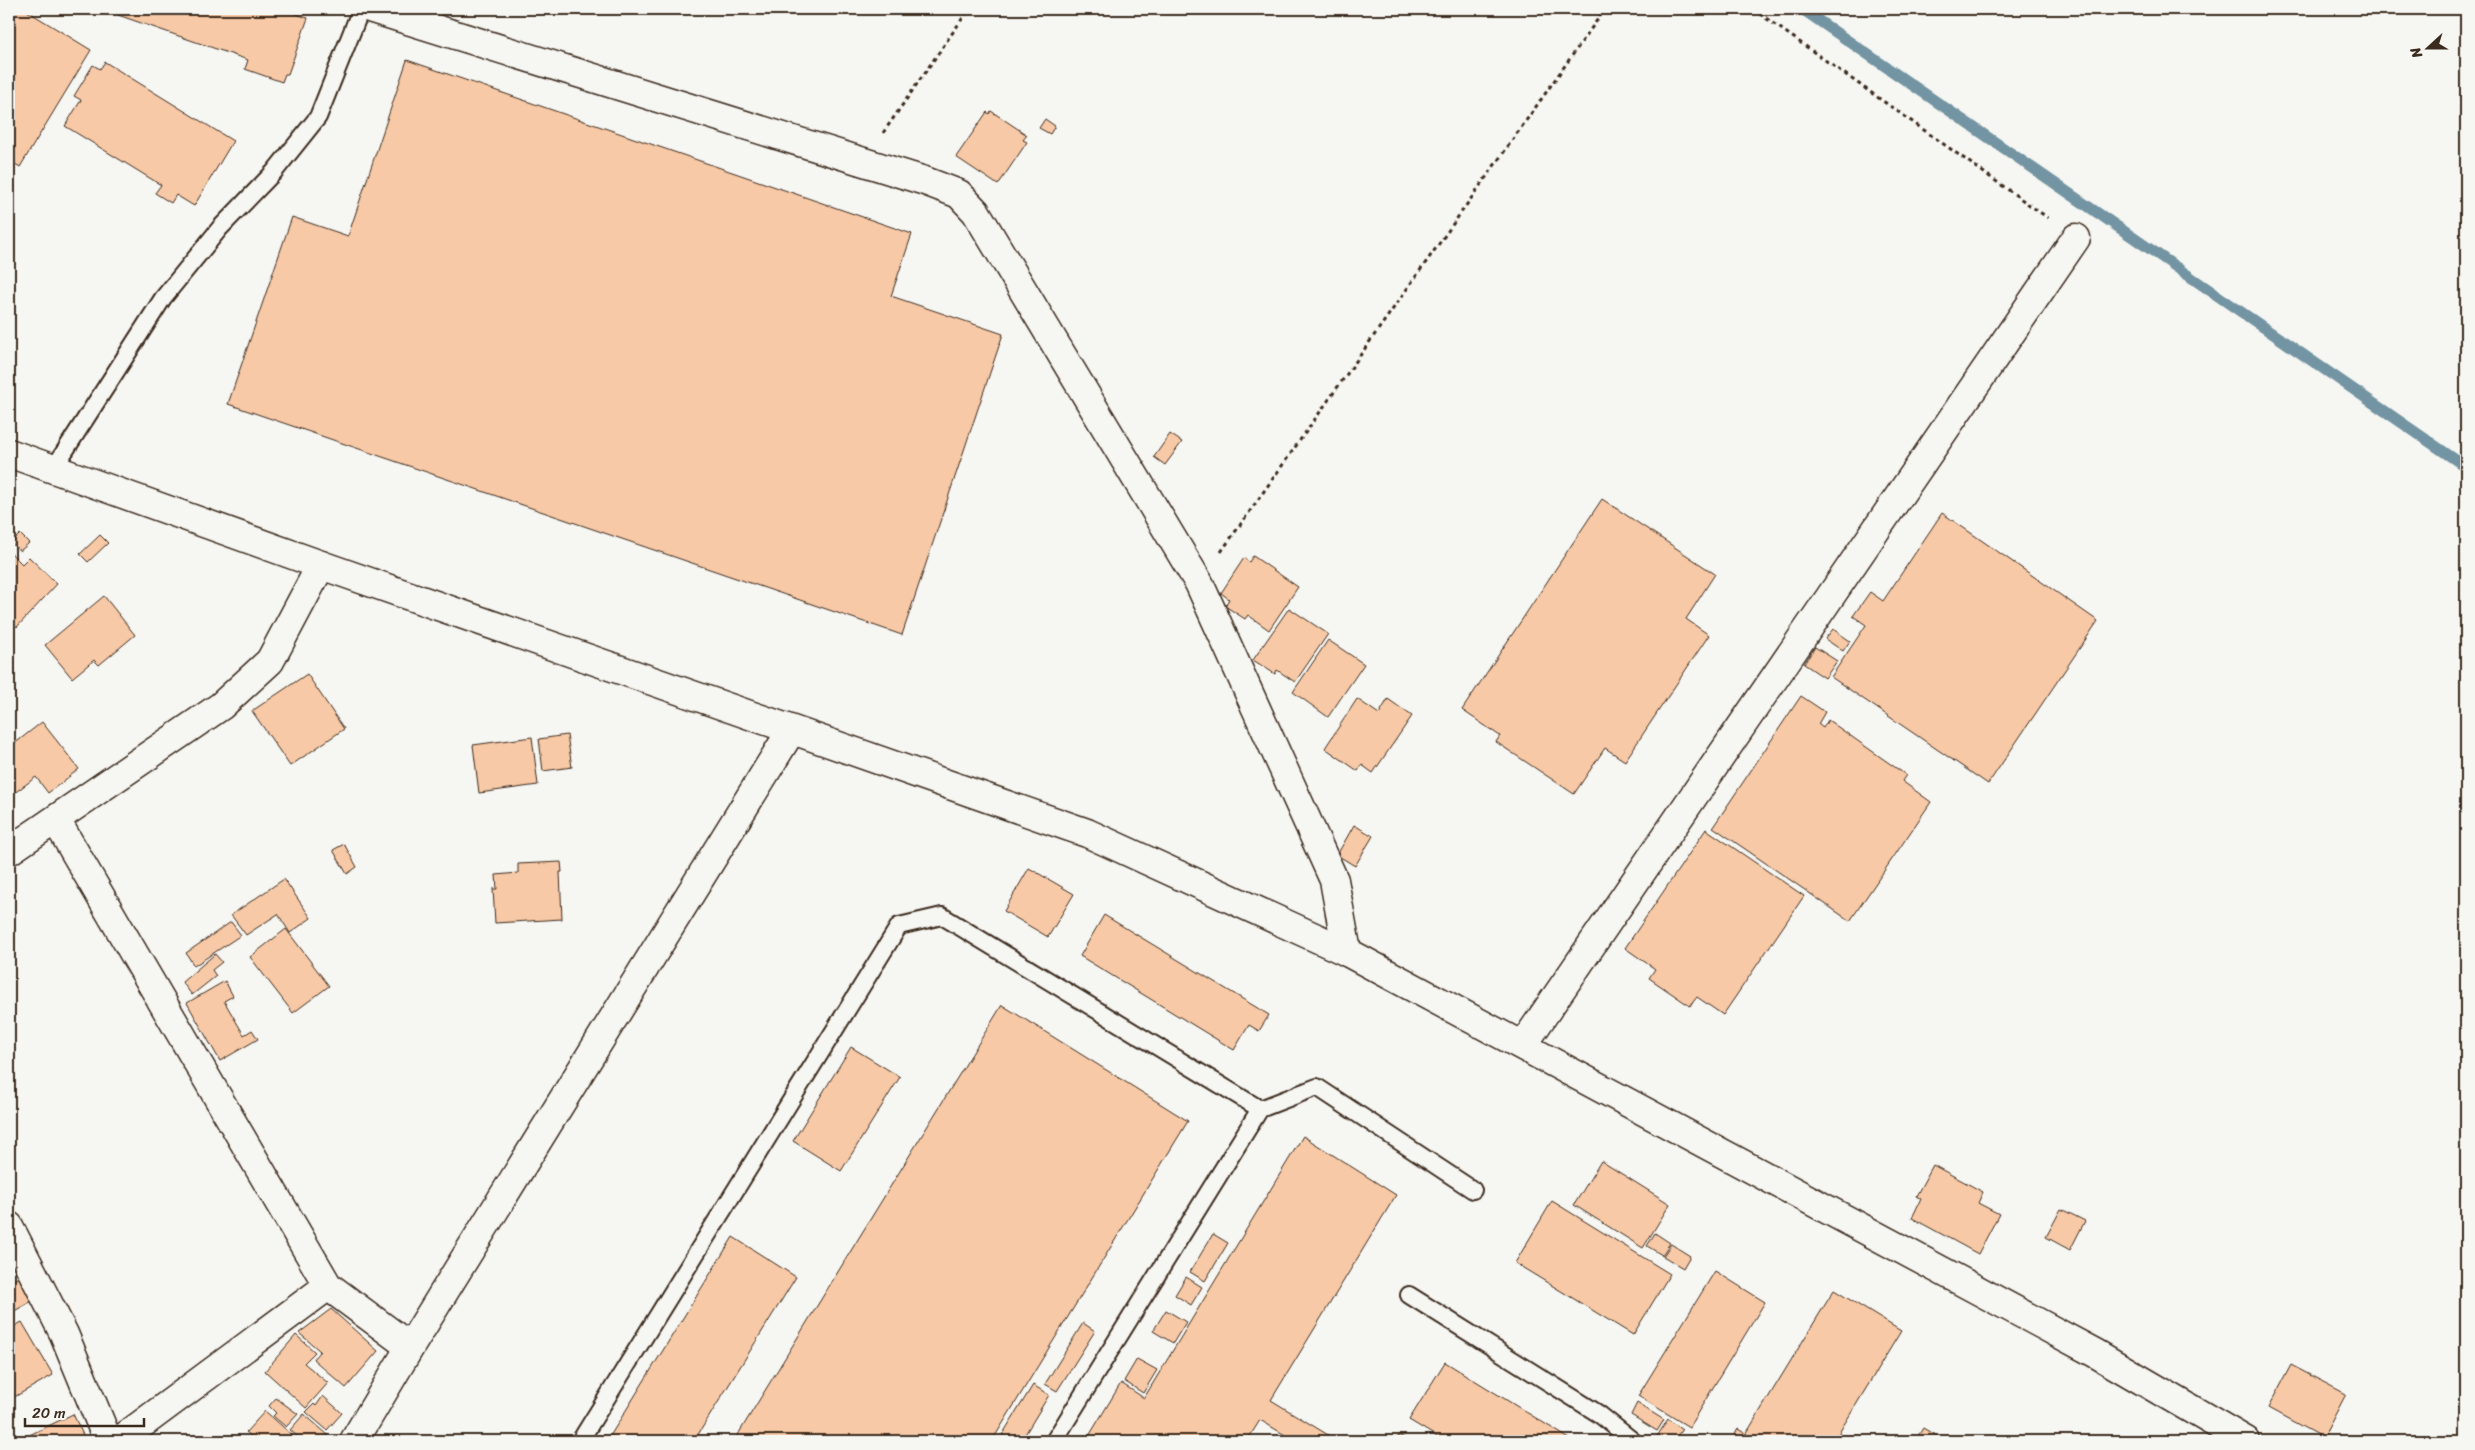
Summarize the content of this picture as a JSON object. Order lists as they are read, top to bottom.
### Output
{
  "scale_bar": "20 m",
  "north": "left"
}
